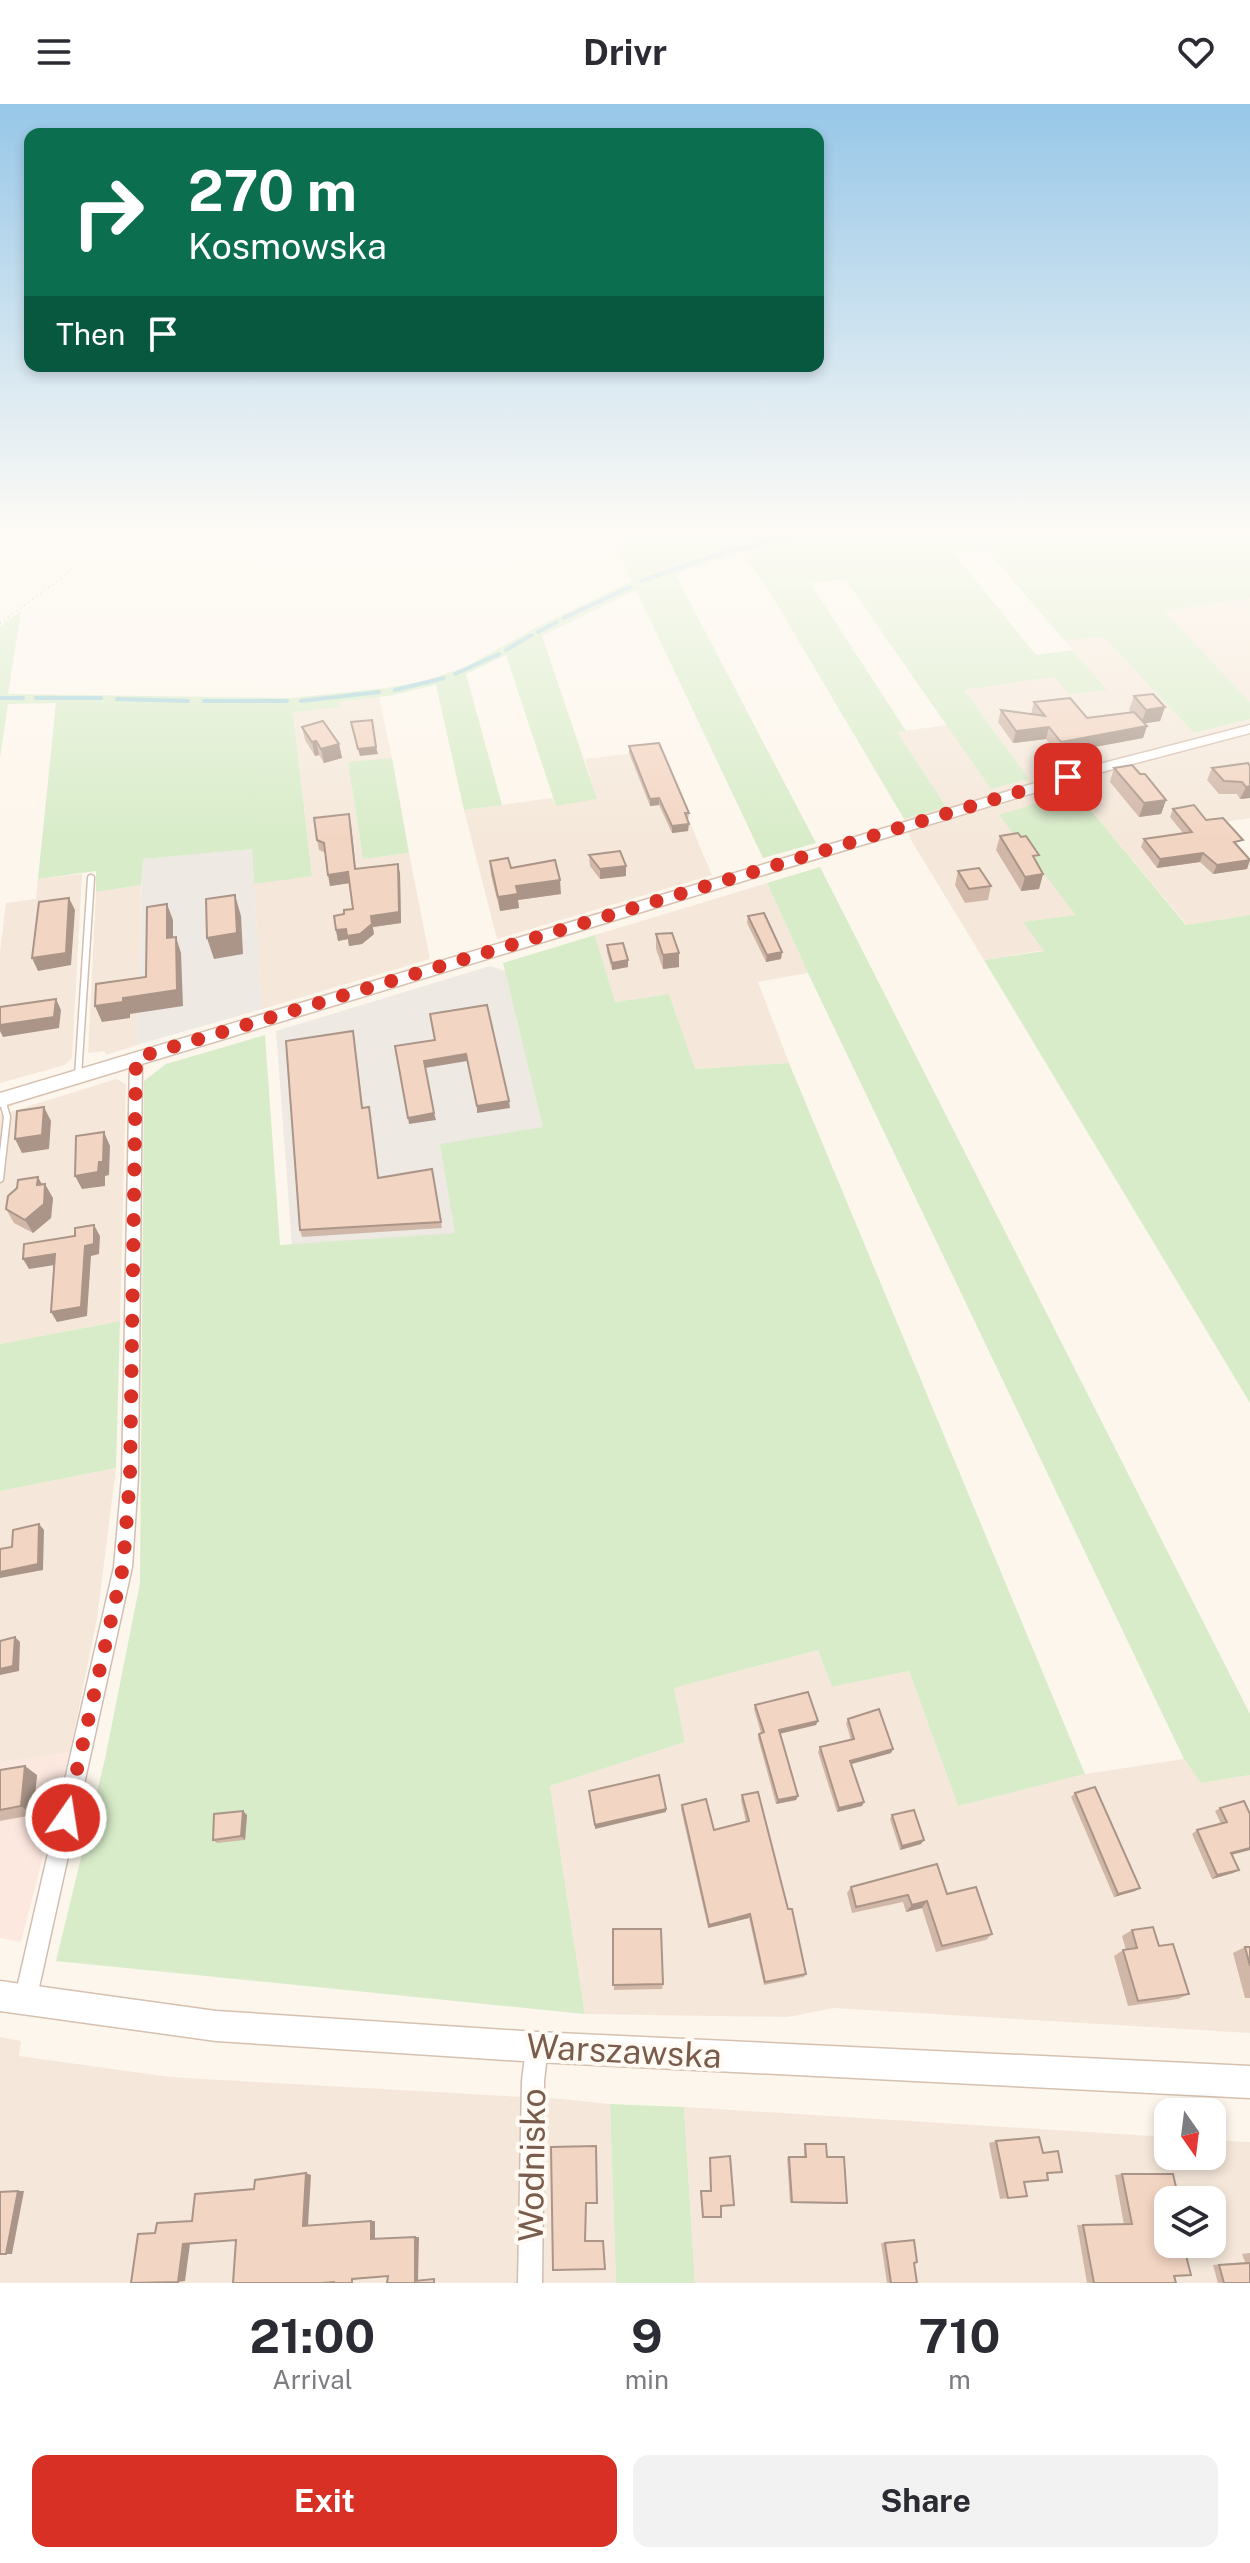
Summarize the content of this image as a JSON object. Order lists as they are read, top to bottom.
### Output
{
  "streets": {
    "street": ["Warszawska", "Wodnisko"]
  },
  "crossings": [
    ["Warszawska", "Wodnisko"]
  ],
  "north": "bottom",
  "page": {
    "header": "Drivr",
    "turn": ["270 m", "Kosmowska"],
    "then": "Then",
    "eta": [
      "21:00",
      "Arrival",
      "9",
      "min",
      "710",
      "m"
    ],
    "buttons": ["Exit", "Share"]
  }
}
